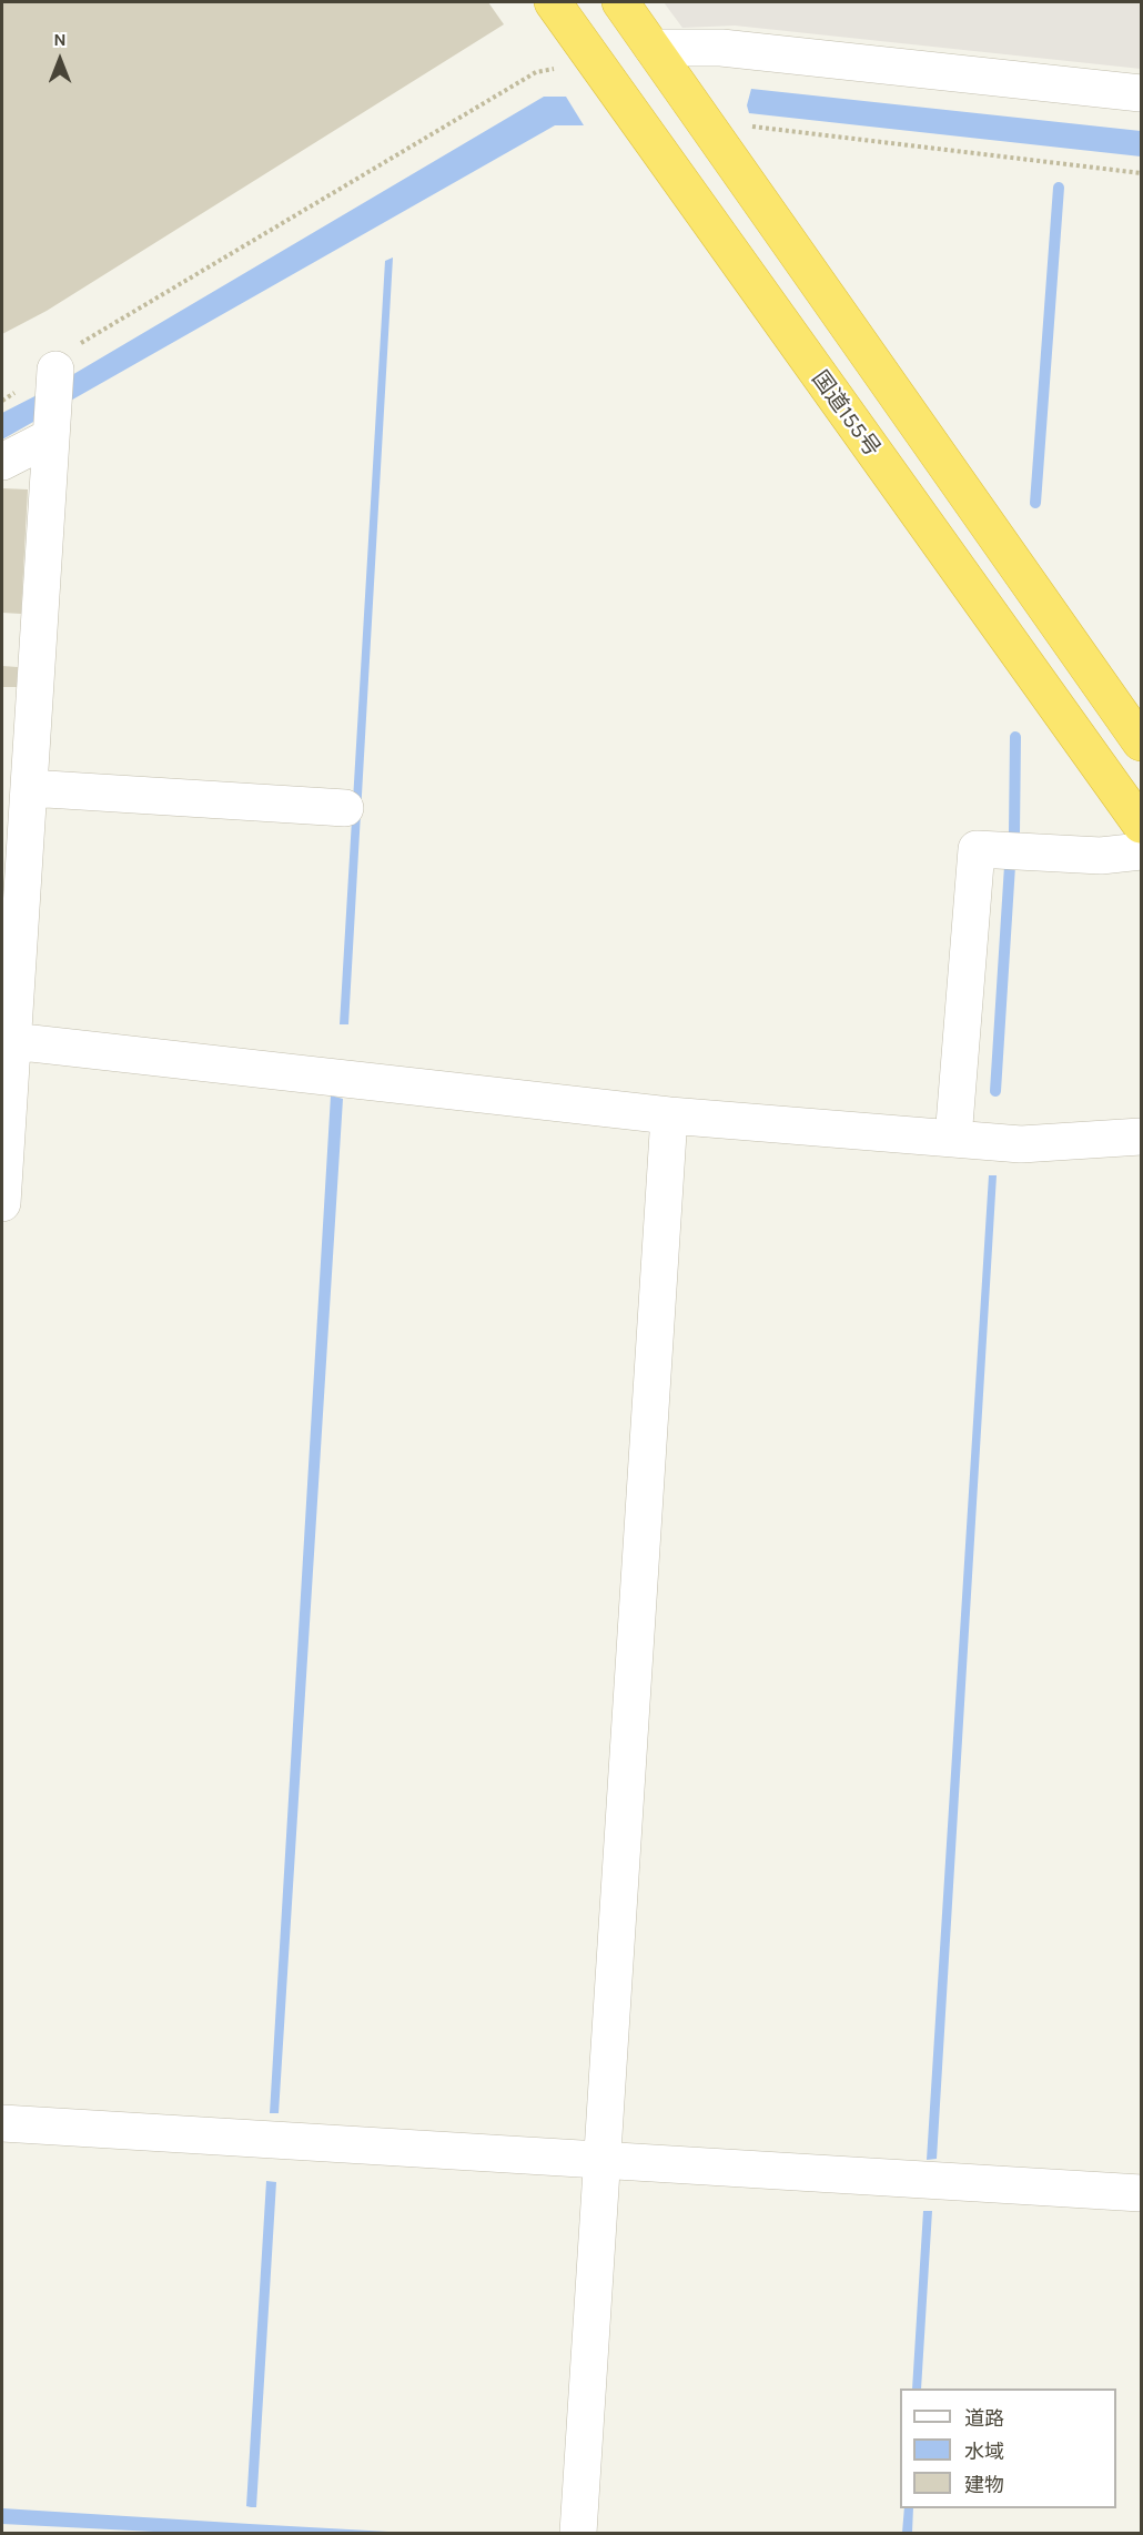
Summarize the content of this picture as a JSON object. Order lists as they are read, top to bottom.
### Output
{
  "streets": {
    "highway": ["国道155号"]
  },
  "legend": ["道路", "水域", "建物"],
  "north": "top"
}
